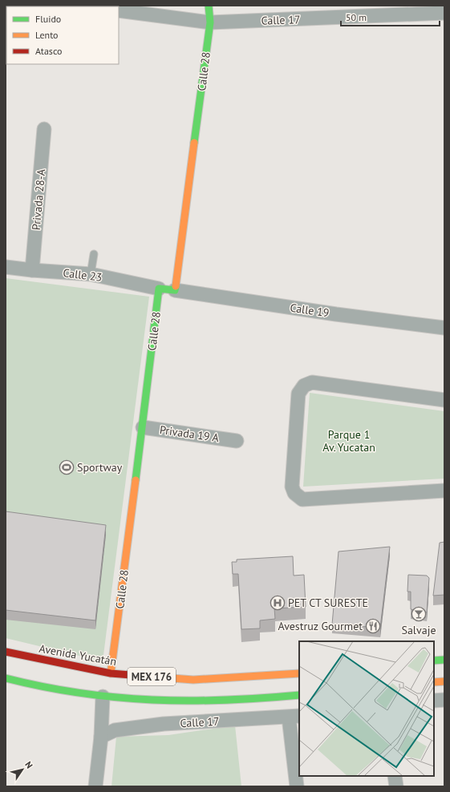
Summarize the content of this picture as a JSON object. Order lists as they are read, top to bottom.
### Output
{
  "streets": {
    "street": [
      "Calle 17",
      "Calle 28",
      "Privada 28-A",
      "Calle 23",
      "Calle 19",
      "Privada 19 A",
      "Avenida Yucatán",
      "MEX 176"
    ]
  },
  "crossings": [
    ["Calle 17", "Calle 28"],
    ["Calle 28", "Calle 23"],
    ["Calle 28", "Calle 19"],
    ["Calle 28", "Privada 19 A"],
    ["Calle 28", "Avenida Yucatán"],
    ["Privada 28-A", "Calle 23"]
  ],
  "parks": ["Parque 1 Av. Yucatan"],
  "places": {
    "sports": ["Sportway"],
    "hospital": ["PET CT SURESTE"],
    "bar": ["Salvaje"],
    "restaurant": ["Avestruz Gourmet"]
  },
  "legend": ["Fluido", "Lento", "Atasco"],
  "scale_bar": "50 m",
  "north": "top right"
}
